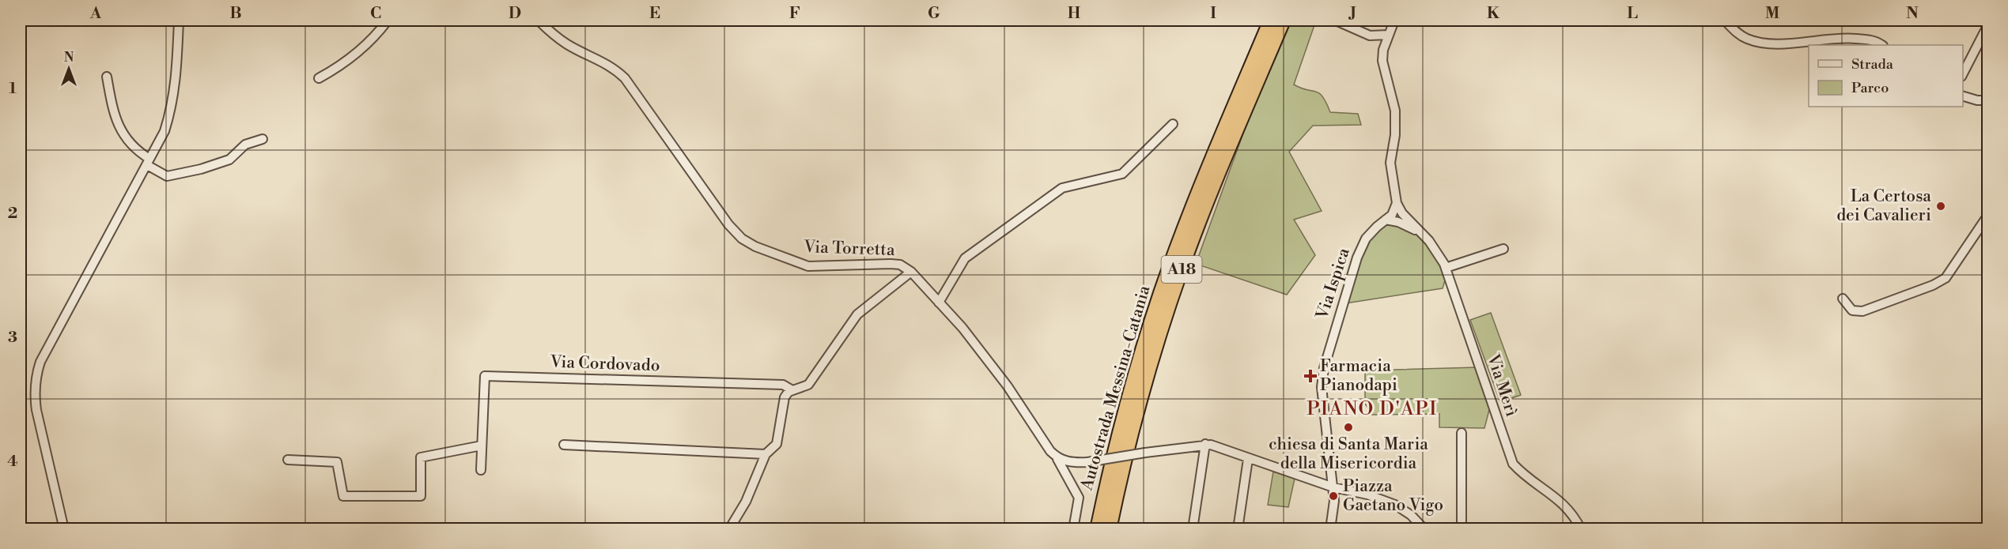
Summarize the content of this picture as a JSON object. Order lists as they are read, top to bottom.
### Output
{
  "streets": {
    "highway": ["A18", "Autostrada Messina-Catania"],
    "street": [
      "Via Torretta",
      "Via Ispica",
      "Via Cordovado",
      "Via Merì"
    ]
  },
  "districts": ["PIANO D'API"],
  "places": {
    "other": ["La Certosa dei Cavalieri", "chiesa di Santa Maria della Misericordia", "Piazza Gaetano Vigo"],
    "health": ["Farmacia Pianodapi"]
  },
  "legend": ["Strada", "Parco"],
  "north": "top",
  "grid": {
    "columns": [
      "A",
      "B",
      "C",
      "D",
      "E",
      "F",
      "G",
      "H",
      "I",
      "J",
      "K",
      "L",
      "M",
      "N"
    ],
    "rows": [
      "1",
      "2",
      "3",
      "4"
    ]
  }
}
